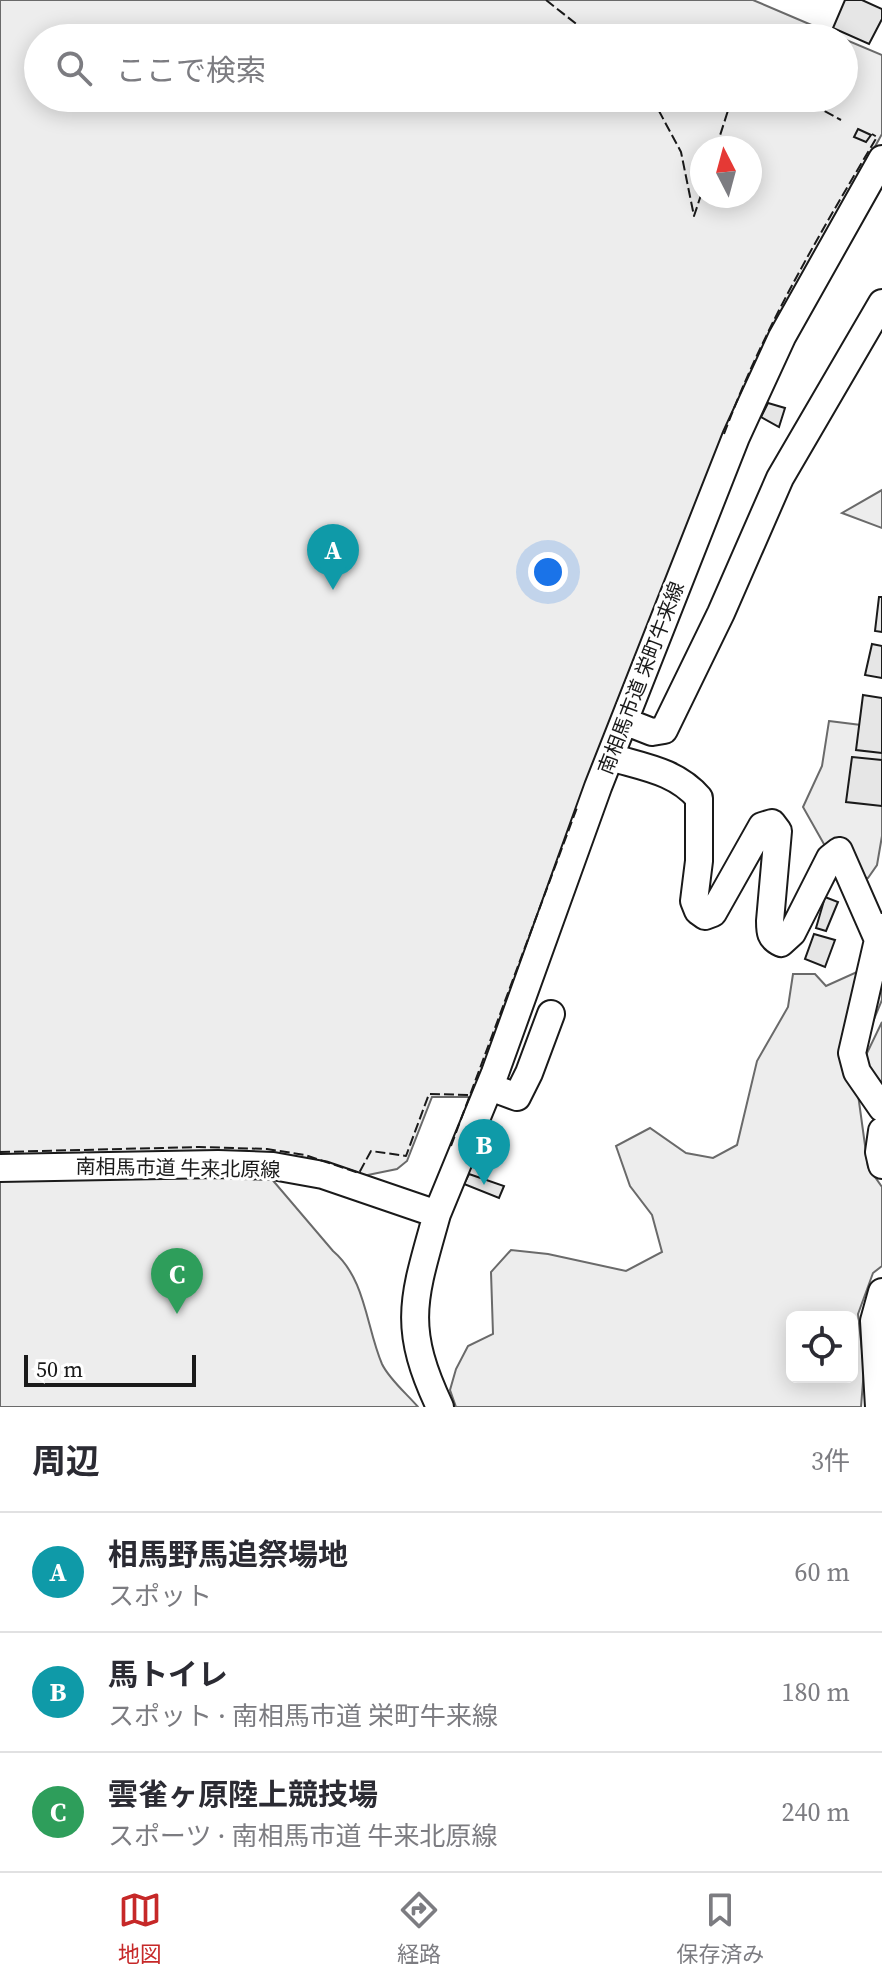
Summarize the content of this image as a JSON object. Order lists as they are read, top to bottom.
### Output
{
  "streets": {
    "street": ["南相馬市道 栄町牛来線", "南相馬市道 牛来北原線"]
  },
  "crossings": [
    ["南相馬市道 栄町牛来線", "南相馬市道 牛来北原線"]
  ],
  "scale_bar": "50 m",
  "north": "top",
  "page": {
    "search": "ここで検索",
    "pins": ["A", "B", "C"],
    "scale": "50 m",
    "heading": ["周辺", "3件"],
    "list": [
      {
        "mark": "A",
        "name": "相馬野馬追祭場地",
        "note": "スポット",
        "value": "60 m"
      },
      {
        "mark": "B",
        "name": "馬トイレ",
        "note": "スポット · 南相馬市道 栄町牛来線",
        "value": "180 m"
      },
      {
        "mark": "C",
        "name": "雲雀ヶ原陸上競技場",
        "note": "スポーツ · 南相馬市道 牛来北原線",
        "value": "240 m"
      }
    ],
    "nav": ["地図", "経路", "保存済み"]
  }
}
